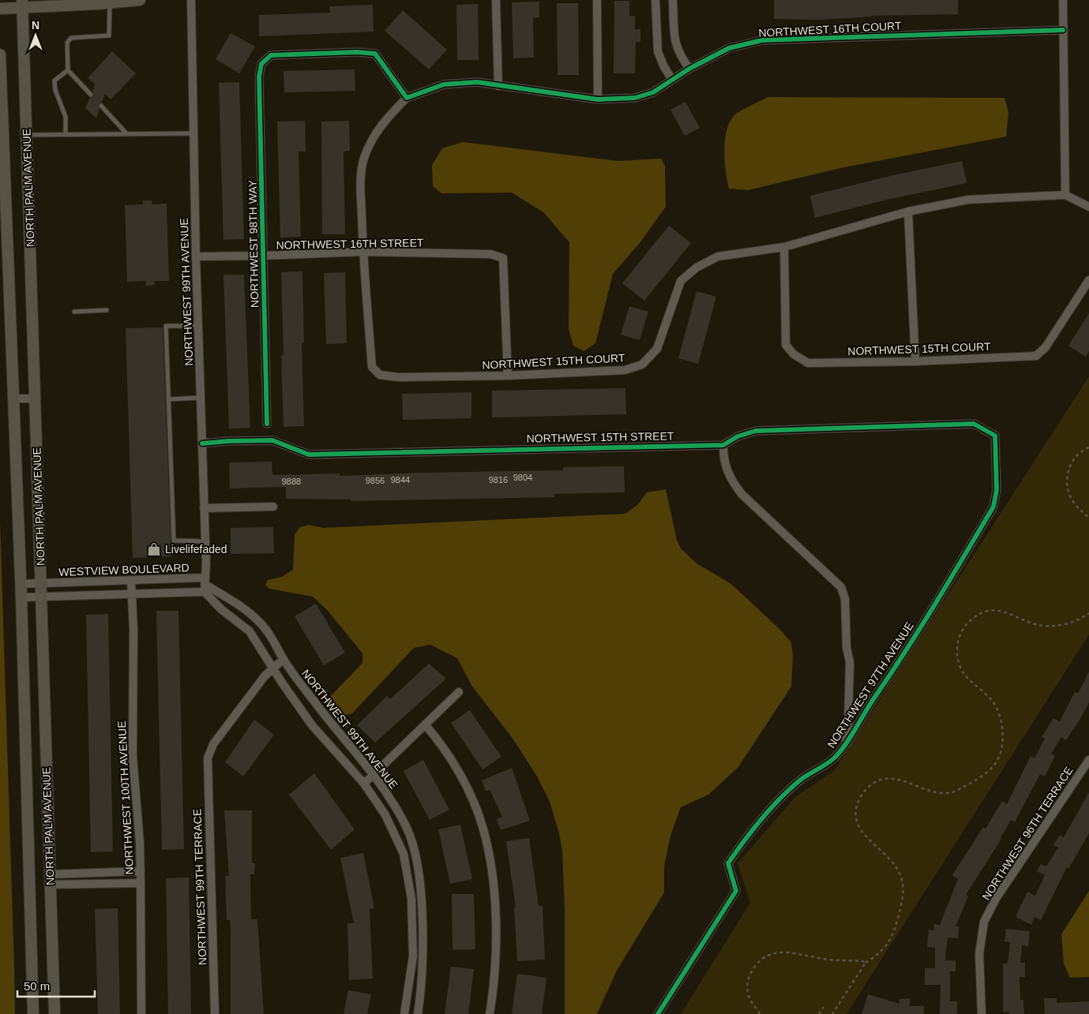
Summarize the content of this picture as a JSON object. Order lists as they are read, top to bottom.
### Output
{
  "streets": {
    "main road": ["NORTH PALM AVENUE"],
    "street": [
      "NORTHWEST 16TH COURT",
      "NORTHWEST 98TH WAY",
      "NORTHWEST 16TH STREET",
      "NORTHWEST 99TH AVENUE",
      "NORTHWEST 15TH COURT",
      "NORTHWEST 15TH STREET",
      "WESTVIEW BOULEVARD",
      "NORTHWEST 97TH AVENUE",
      "NORTHWEST 100TH AVENUE",
      "NORTHWEST 96TH TERRACE",
      "NORTHWEST 99TH TERRACE"
    ]
  },
  "crossings": [
    ["NORTHWEST 16TH COURT", "NORTHWEST 98TH WAY"],
    ["NORTH PALM AVENUE", "WESTVIEW BOULEVARD"],
    ["NORTHWEST 98TH WAY", "NORTHWEST 16TH STREET"],
    ["NORTHWEST 16TH STREET", "NORTHWEST 99TH AVENUE"],
    ["NORTHWEST 16TH STREET", "NORTHWEST 15TH COURT"],
    ["NORTHWEST 99TH AVENUE", "NORTHWEST 15TH STREET"],
    ["NORTHWEST 99TH AVENUE", "WESTVIEW BOULEVARD"],
    ["NORTHWEST 99TH AVENUE", "NORTHWEST 99TH TERRACE"],
    ["NORTHWEST 15TH STREET", "NORTHWEST 97TH AVENUE"],
    ["WESTVIEW BOULEVARD", "NORTHWEST 100TH AVENUE"]
  ],
  "places": {
    "shop": ["Livelifefaded"]
  },
  "house_numbers": [
    "9804",
    "9844",
    "9816",
    "9856",
    "9888"
  ],
  "scale_bar": "50 m",
  "north": "top"
}
